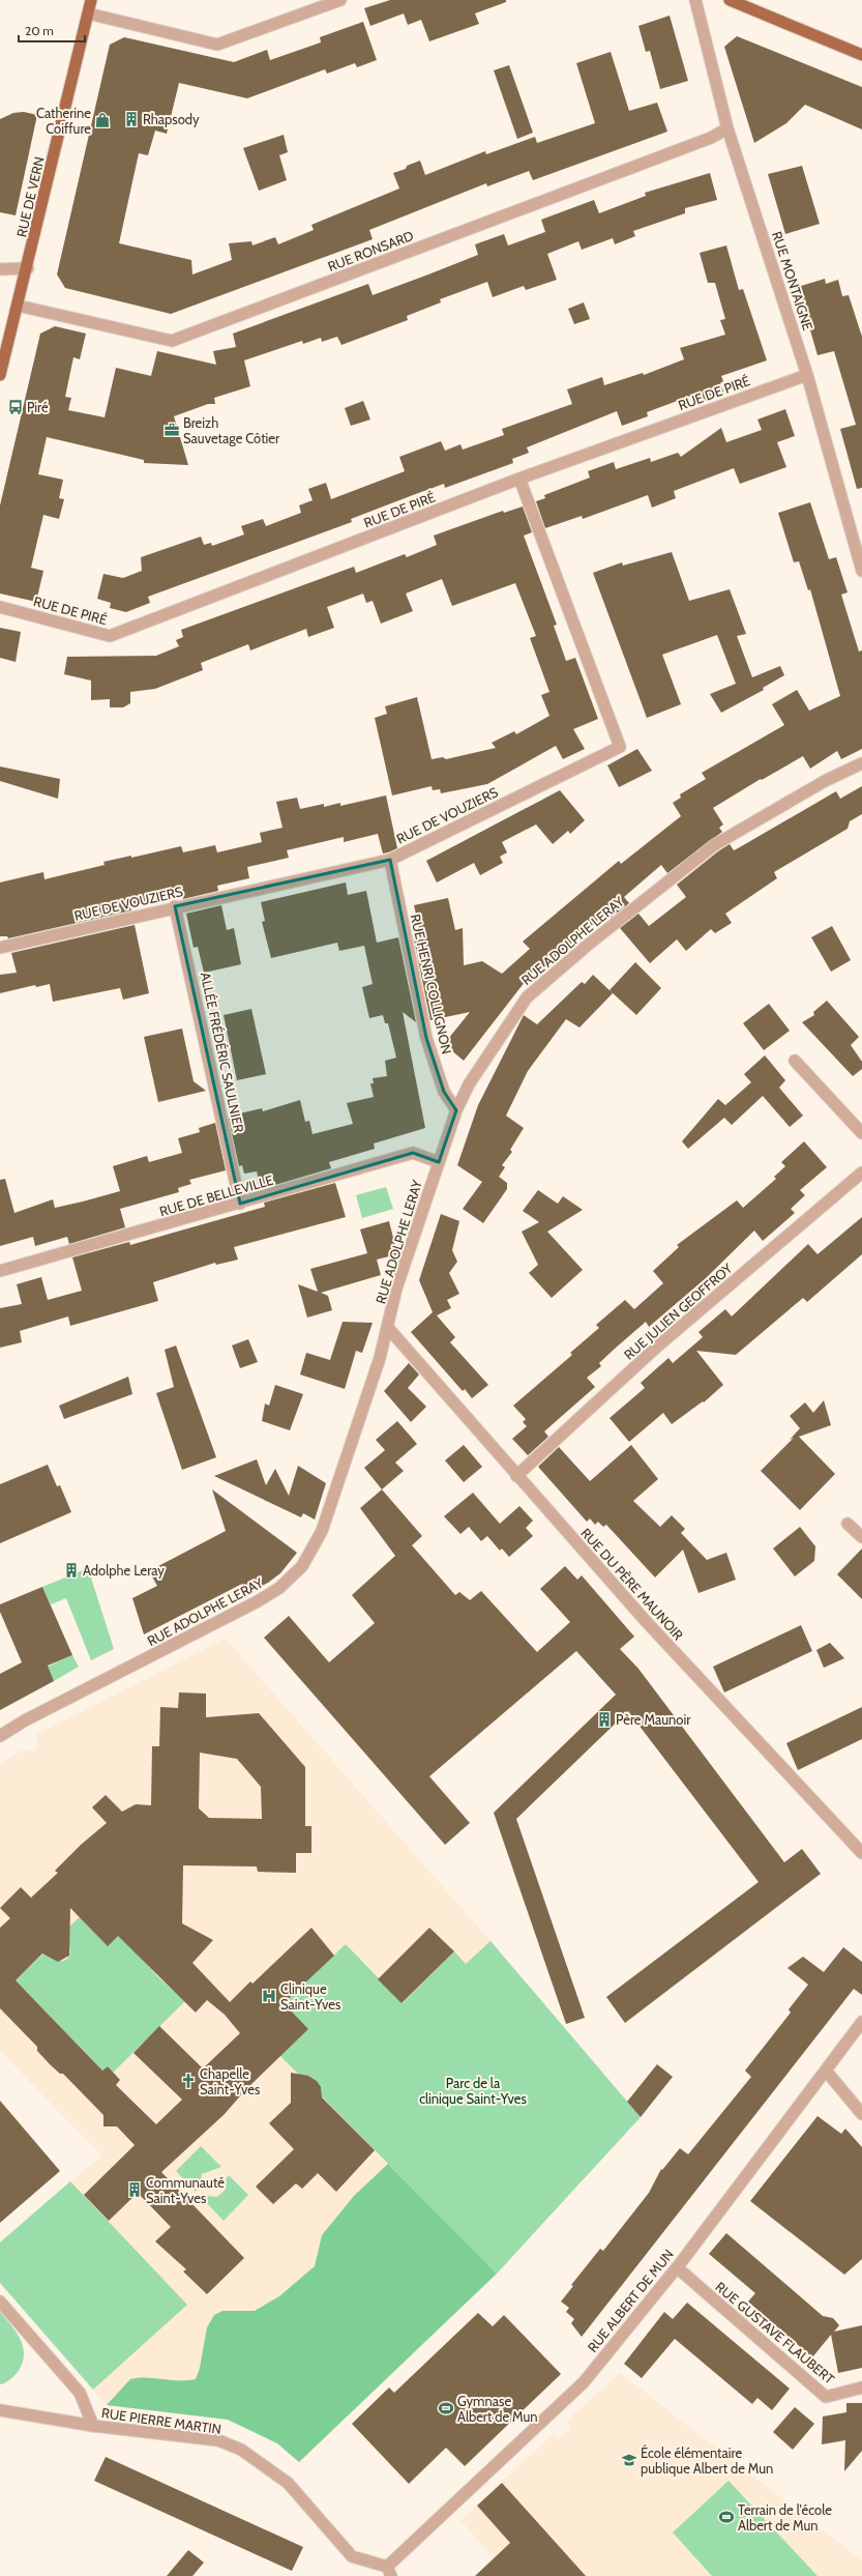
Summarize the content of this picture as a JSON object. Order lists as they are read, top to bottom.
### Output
{
  "streets": {
    "main road": ["RUE DE VERN"],
    "street": [
      "RUE RONSARD",
      "RUE MONTAIGNE",
      "RUE DE PIRÉ",
      "RUE DE VOUZIERS",
      "RUE ADOLPHE LERAY",
      "RUE HENRI COLLIGNON",
      "ALLÉE FRÉDÉRIC SAULNIER",
      "RUE DE BELLEVILLE",
      "RUE JULIEN GEOFFROY",
      "RUE DU PÈRE MAUNOIR",
      "RUE ALBERT DE MUN",
      "RUE GUSTAVE FLAUBERT",
      "RUE PIERRE MARTIN"
    ]
  },
  "crossings": [
    ["RUE DE VERN", "RUE RONSARD"],
    ["RUE RONSARD", "RUE MONTAIGNE"],
    ["RUE MONTAIGNE", "RUE DE PIRÉ"],
    ["RUE DE PIRÉ", "RUE DE VOUZIERS"],
    ["RUE DE VOUZIERS", "RUE HENRI COLLIGNON"],
    ["RUE DE VOUZIERS", "ALLÉE FRÉDÉRIC SAULNIER"],
    ["RUE ADOLPHE LERAY", "RUE HENRI COLLIGNON"],
    ["RUE ADOLPHE LERAY", "RUE DE BELLEVILLE"],
    ["RUE ADOLPHE LERAY", "RUE DU PÈRE MAUNOIR"],
    ["ALLÉE FRÉDÉRIC SAULNIER", "RUE DE BELLEVILLE"],
    ["RUE JULIEN GEOFFROY", "RUE DU PÈRE MAUNOIR"],
    ["RUE ALBERT DE MUN", "RUE GUSTAVE FLAUBERT"],
    ["RUE ALBERT DE MUN", "RUE PIERRE MARTIN"]
  ],
  "parks": ["Parc de la clinique Saint-Yves"],
  "places": {
    "building": [
      "Rhapsody",
      "Adolphe Leray",
      "Père Maunoir",
      "Communauté Saint-Yves"
    ],
    "shop": ["Catherine Coiffure"],
    "bus stop": ["Piré"],
    "office": ["Breizh Sauvetage Côtier"],
    "hospital": ["Clinique Saint-Yves"],
    "church": ["Chapelle Saint-Yves"],
    "sports": ["Gymnase Albert de Mun", "Terrain de l'école Albert de Mun"],
    "school or university": ["École élémentaire publique Albert de Mun"]
  },
  "scale_bar": "20 m"
}
